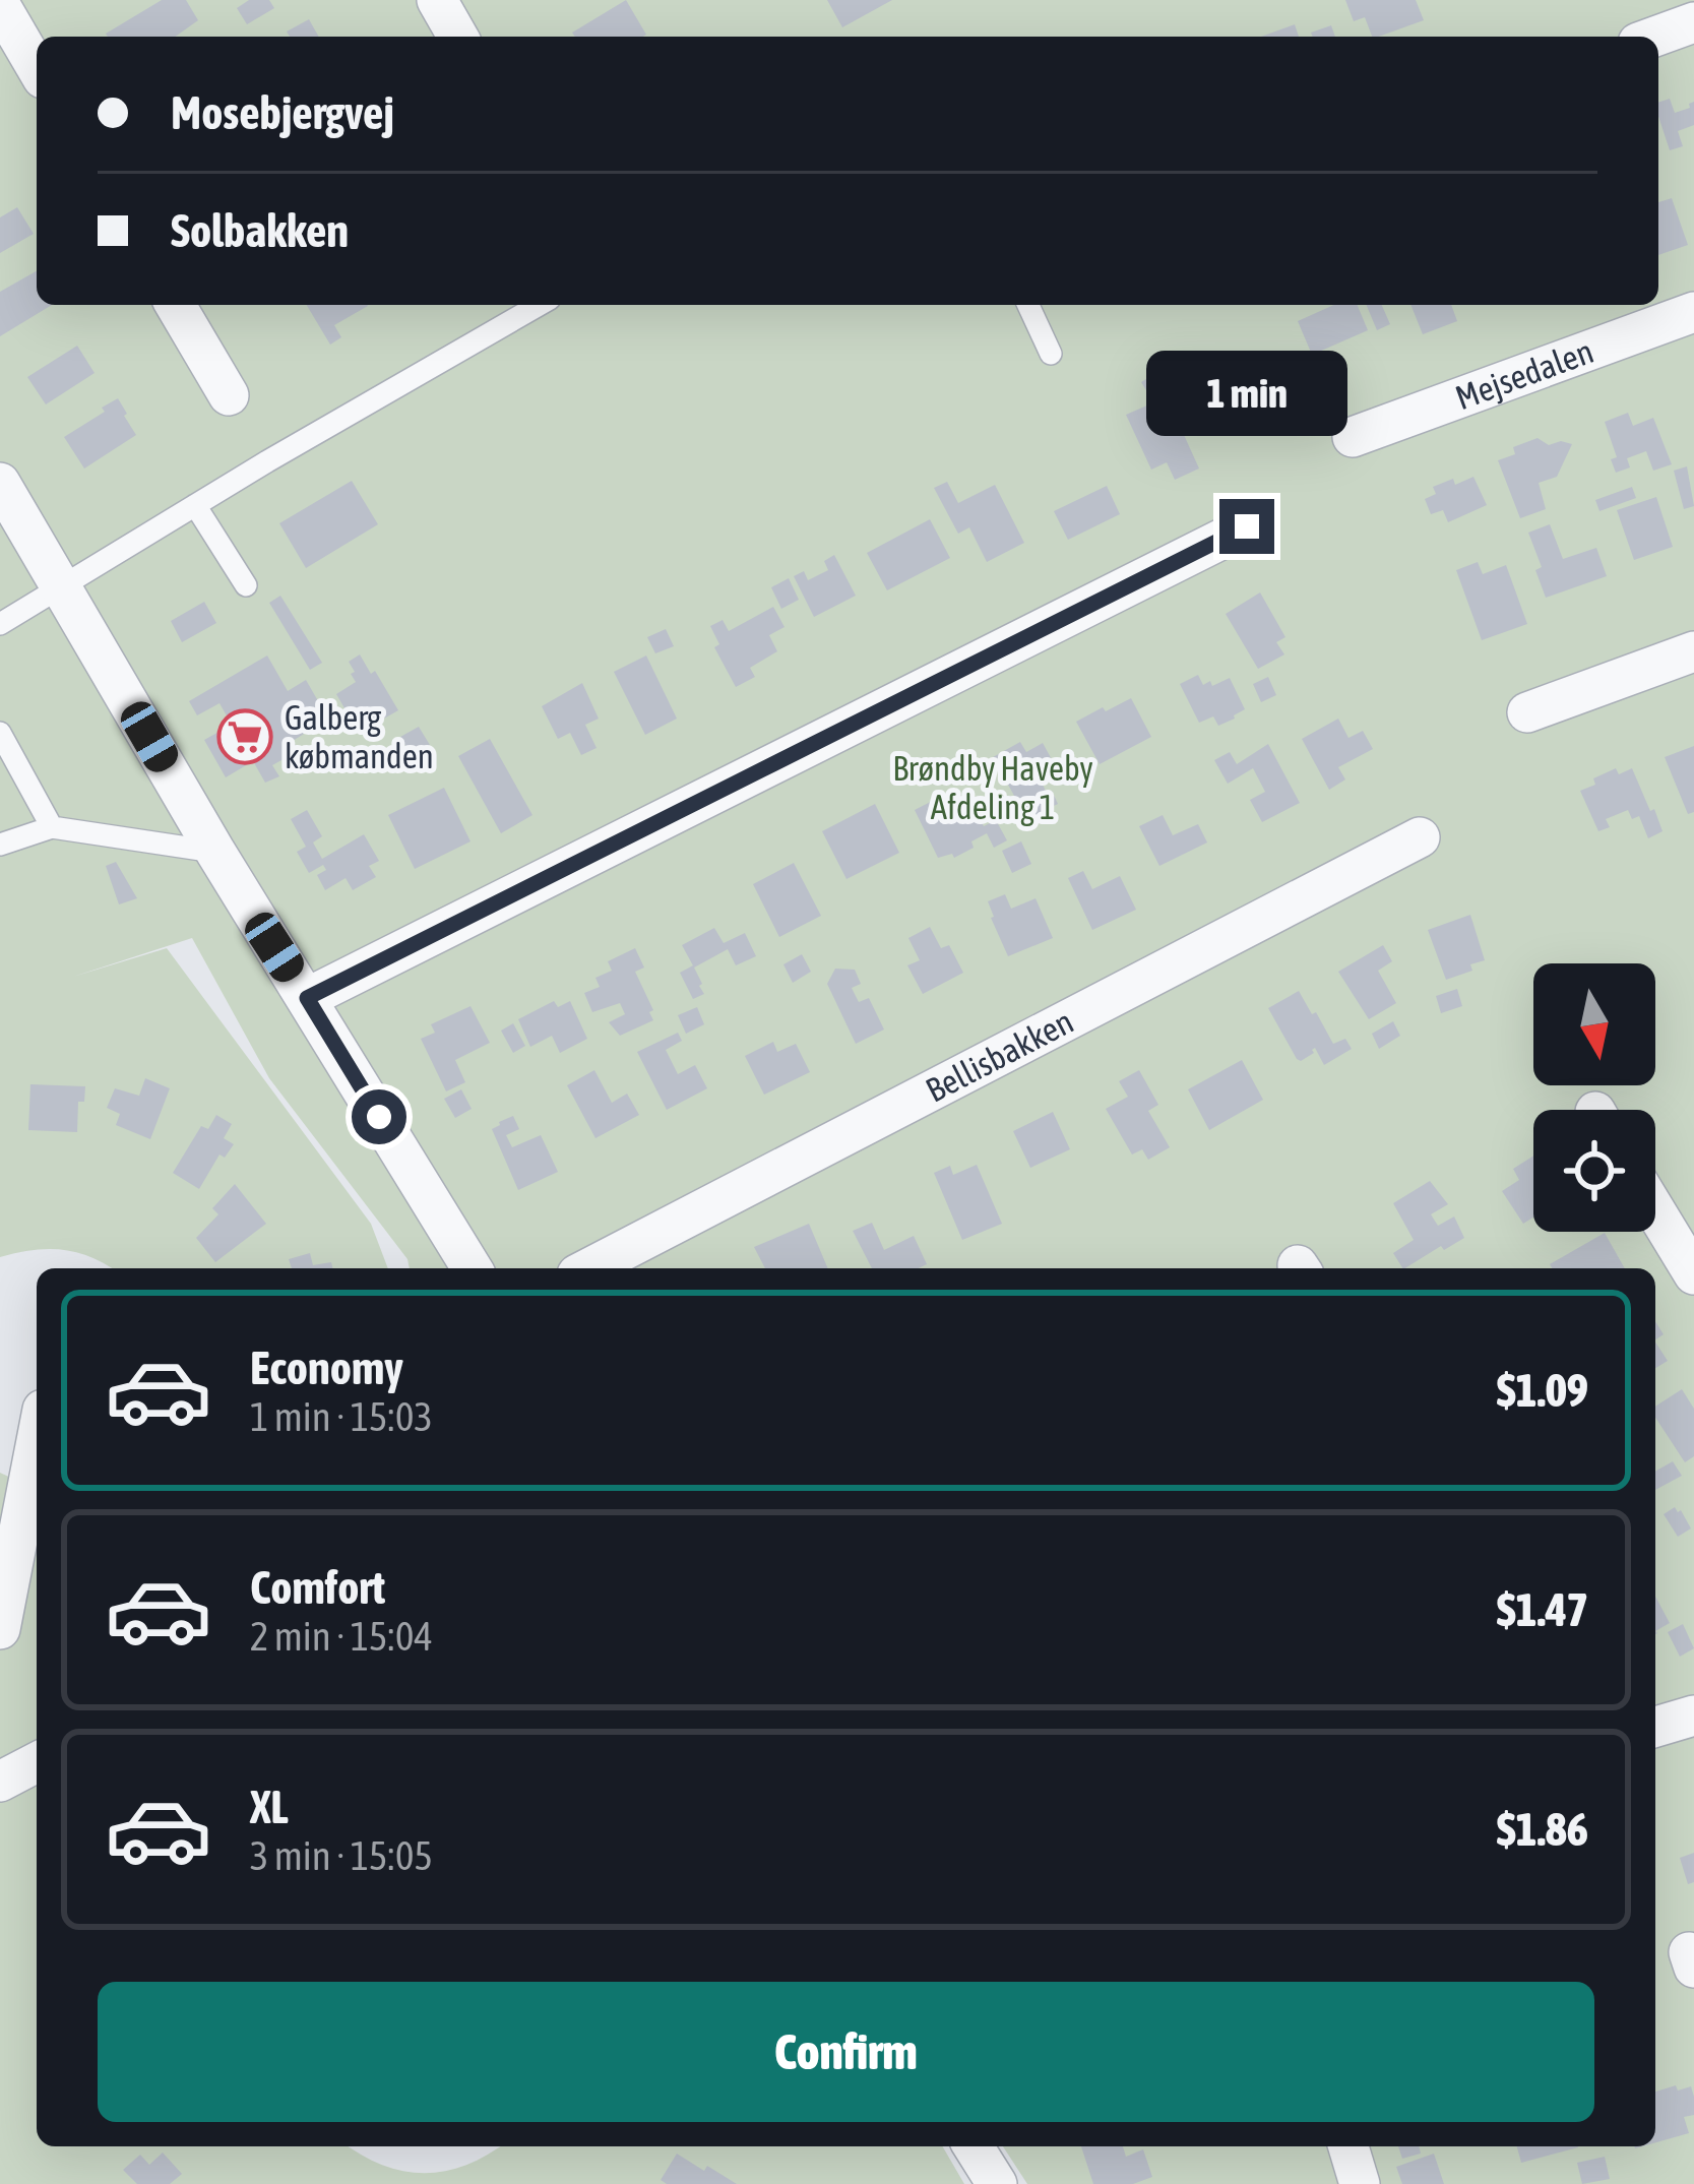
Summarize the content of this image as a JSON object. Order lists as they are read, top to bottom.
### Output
{
  "streets": {
    "street": ["Mejsedalen", "Bellisbakken"]
  },
  "parks": ["Brøndby Haveby Afdeling 1"],
  "places": {
    "supermarket": ["Galberg købmanden"]
  },
  "north": "bottom",
  "page": {
    "banner": ["Mosebjergvej", "Solbakken"],
    "bubble": "1 min",
    "list": [
      {
        "name": "Economy",
        "note": "1 min · 15:03",
        "value": "$1.09"
      },
      {
        "name": "Comfort",
        "note": "2 min · 15:04",
        "value": "$1.47"
      },
      {
        "name": "XL",
        "note": "3 min · 15:05",
        "value": "$1.86"
      }
    ],
    "buttons": "Confirm"
  }
}
